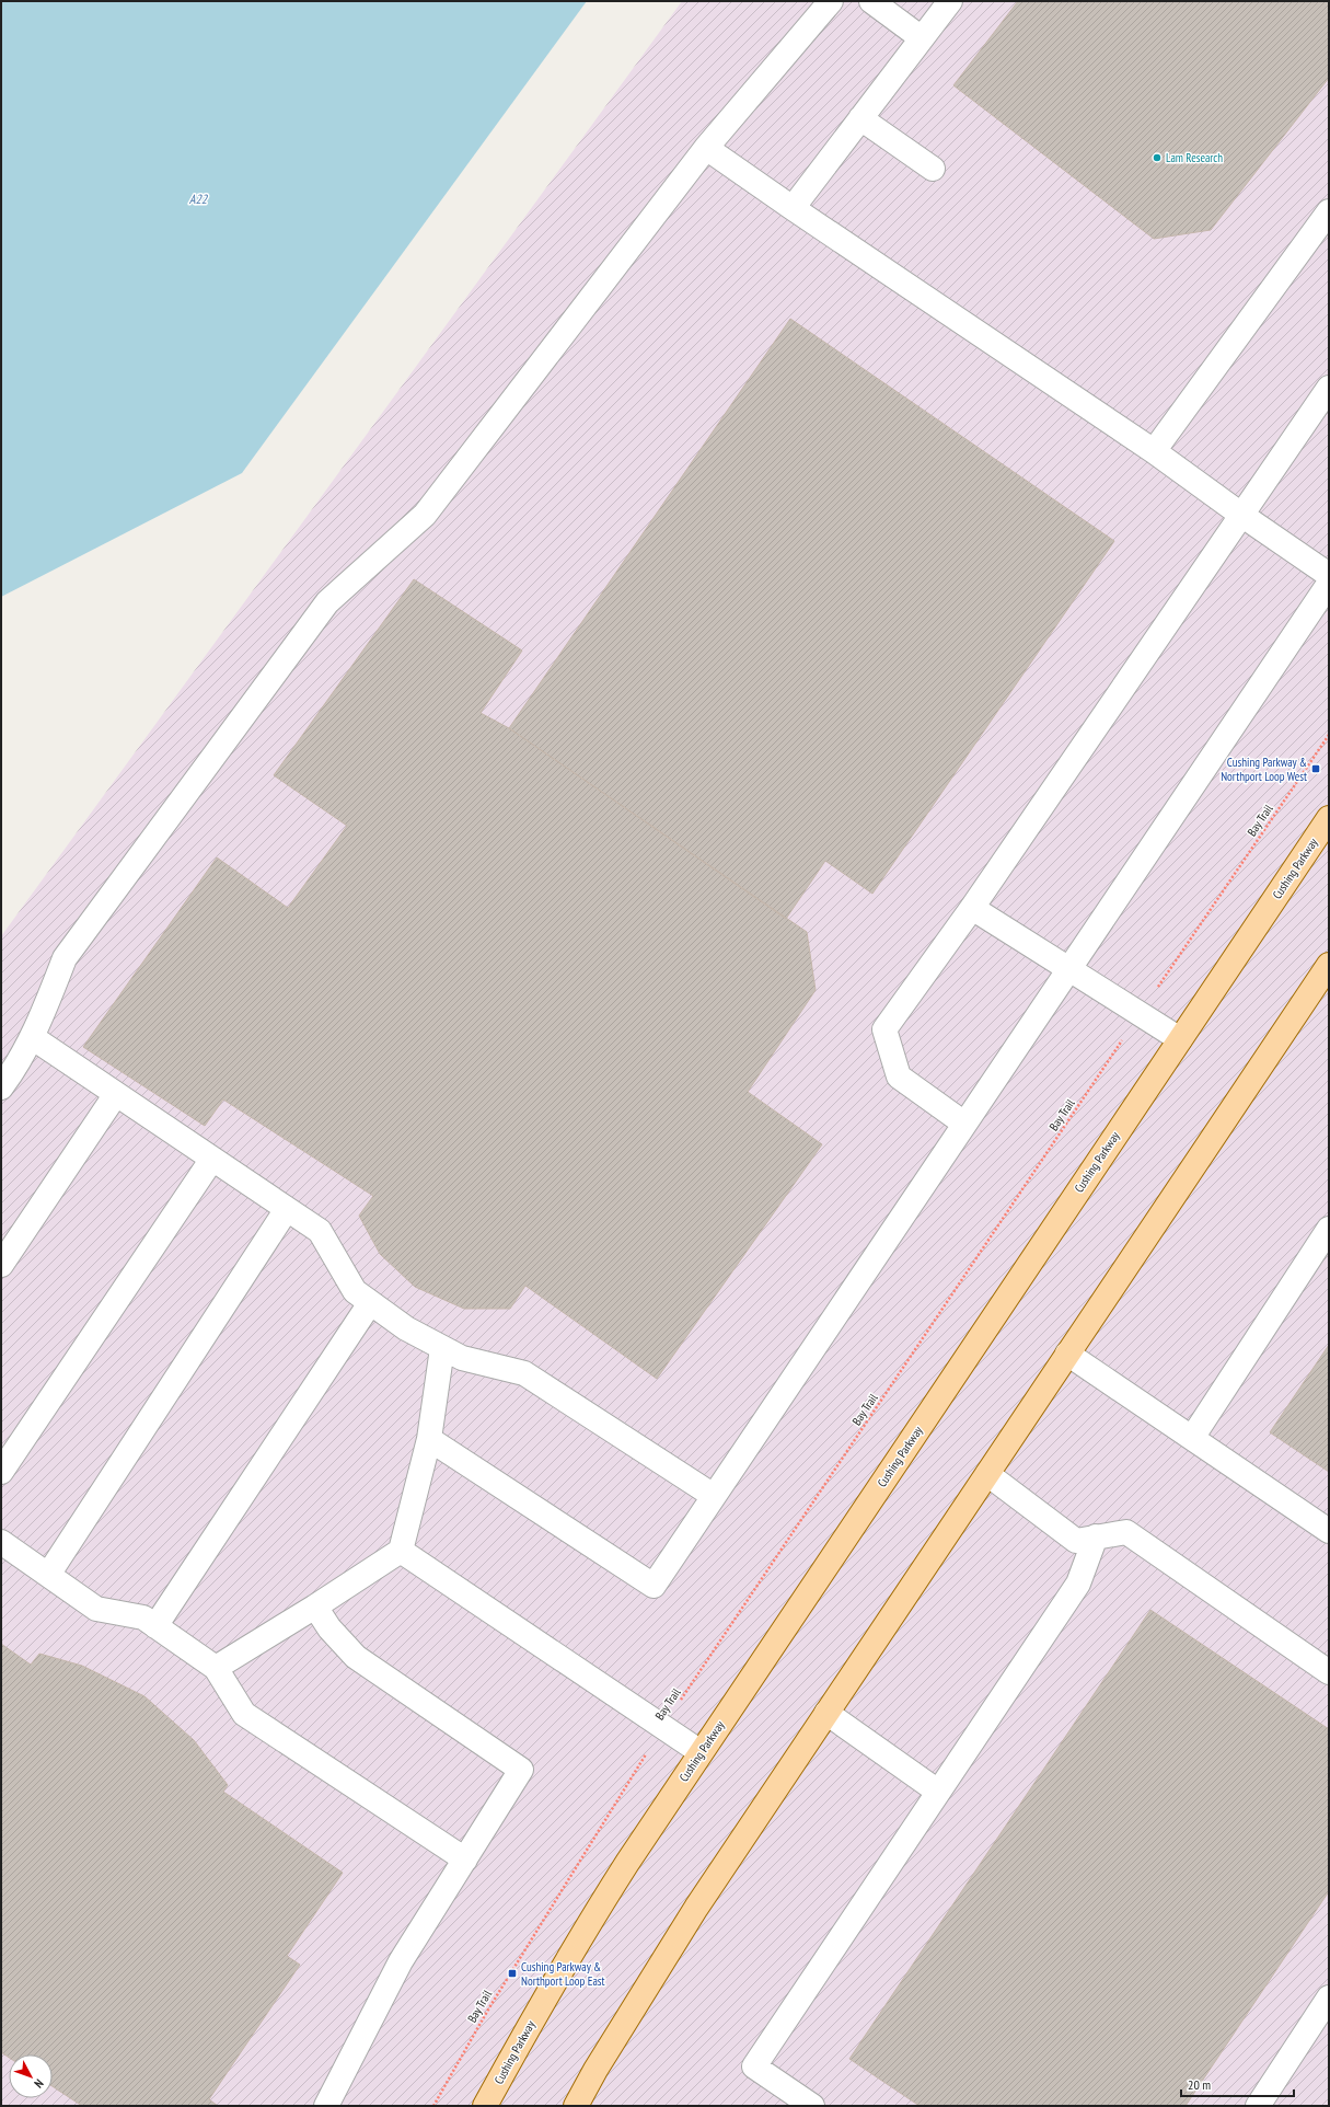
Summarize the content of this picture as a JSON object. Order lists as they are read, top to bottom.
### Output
{
  "streets": {
    "main road": ["Cushing Parkway"],
    "path": ["Bay Trail"]
  },
  "water": ["A22"],
  "places": {
    "other": ["Lam Research"],
    "transit": ["Cushing Parkway & Northport Loop West", "Cushing Parkway & Northport Loop East"]
  },
  "scale_bar": "20 m",
  "north": "bottom right"
}
